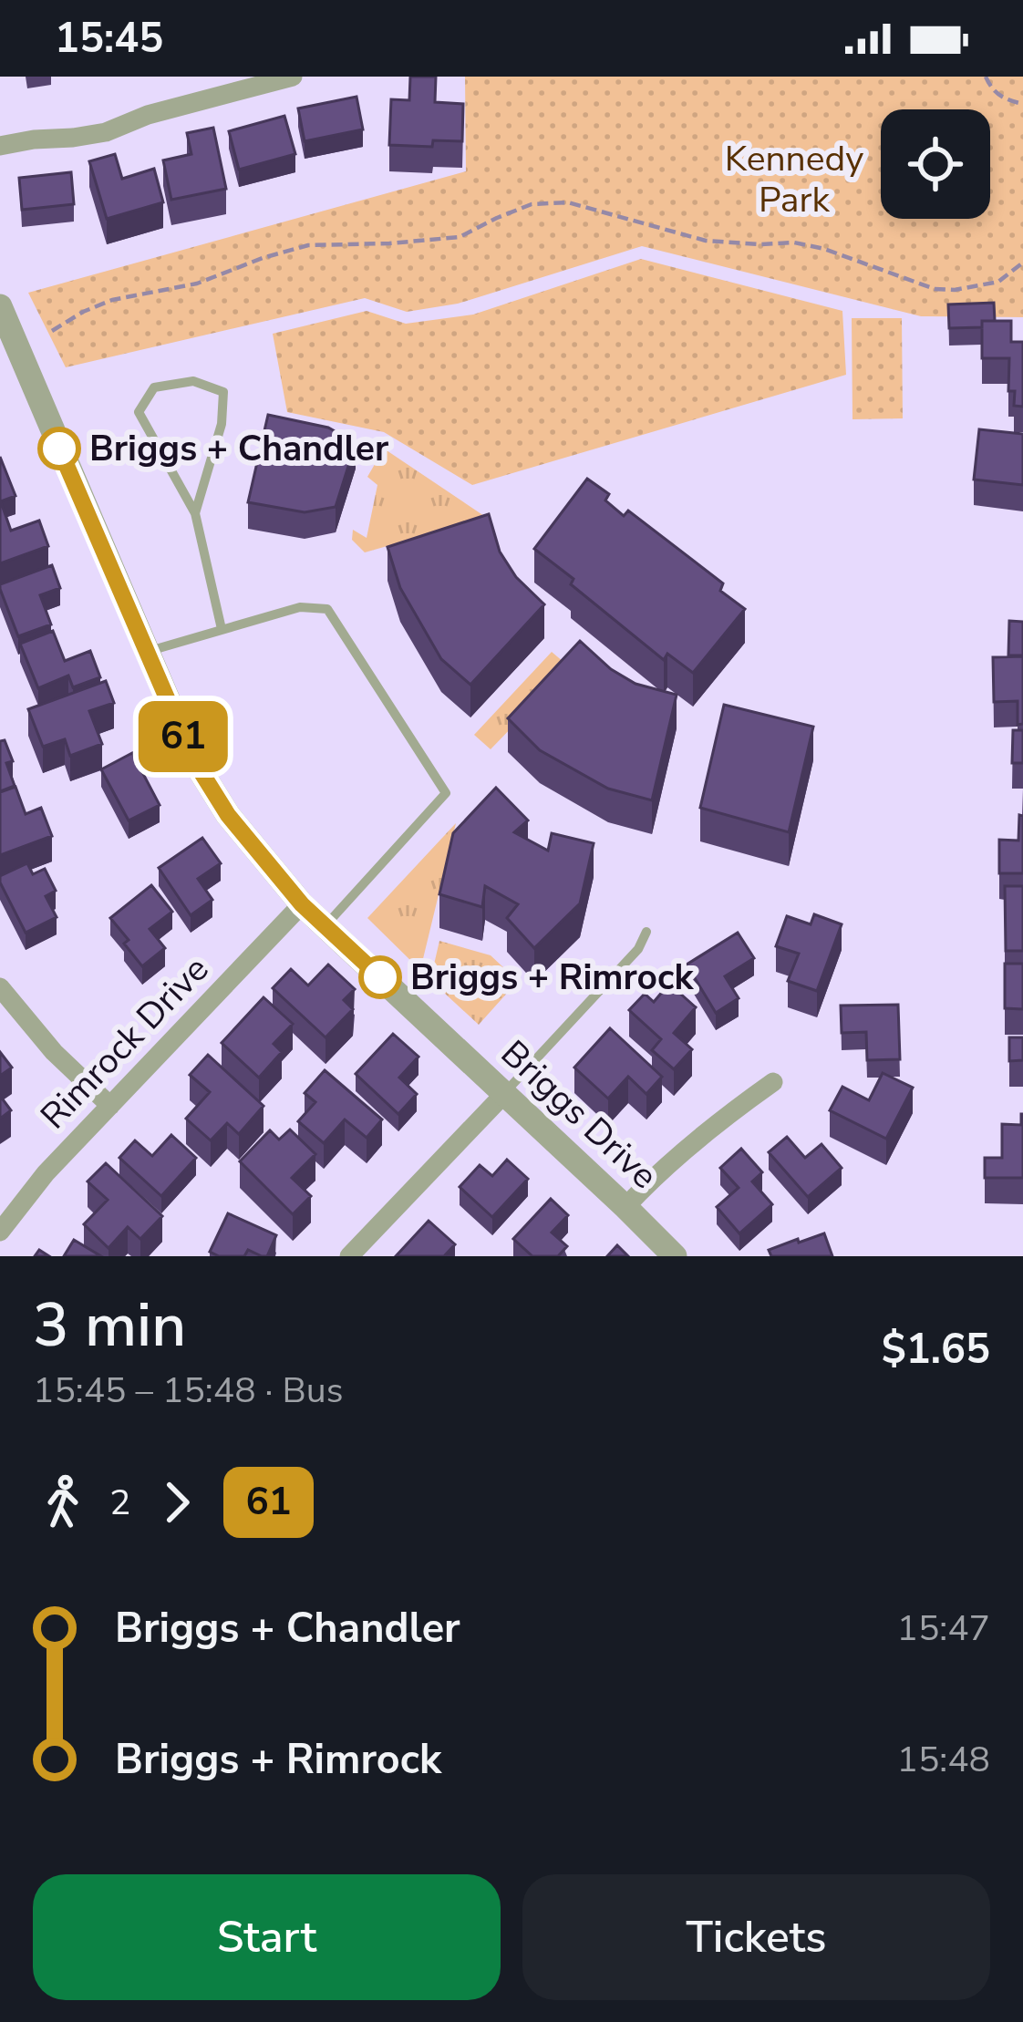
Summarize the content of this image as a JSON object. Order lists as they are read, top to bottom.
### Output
{
  "streets": {
    "street": ["Rimrock Drive", "Briggs Drive"]
  },
  "crossings": [
    ["Rimrock Drive", "Briggs Drive"]
  ],
  "parks": ["Kennedy Park"],
  "places": ["Briggs + Chandler", "Briggs + Rimrock"],
  "lines": ["bus line 61"],
  "page": {
    "status": "15:45",
    "on_map": "61",
    "heading": ["3 min", "15:45 – 15:48 · Bus", "$1.65"],
    "legs": ["2", "61"],
    "list": [
      {
        "name": "Briggs + Chandler",
        "value": "15:47"
      },
      {
        "name": "Briggs + Rimrock",
        "value": "15:48"
      }
    ],
    "buttons": ["Start", "Tickets"]
  }
}
